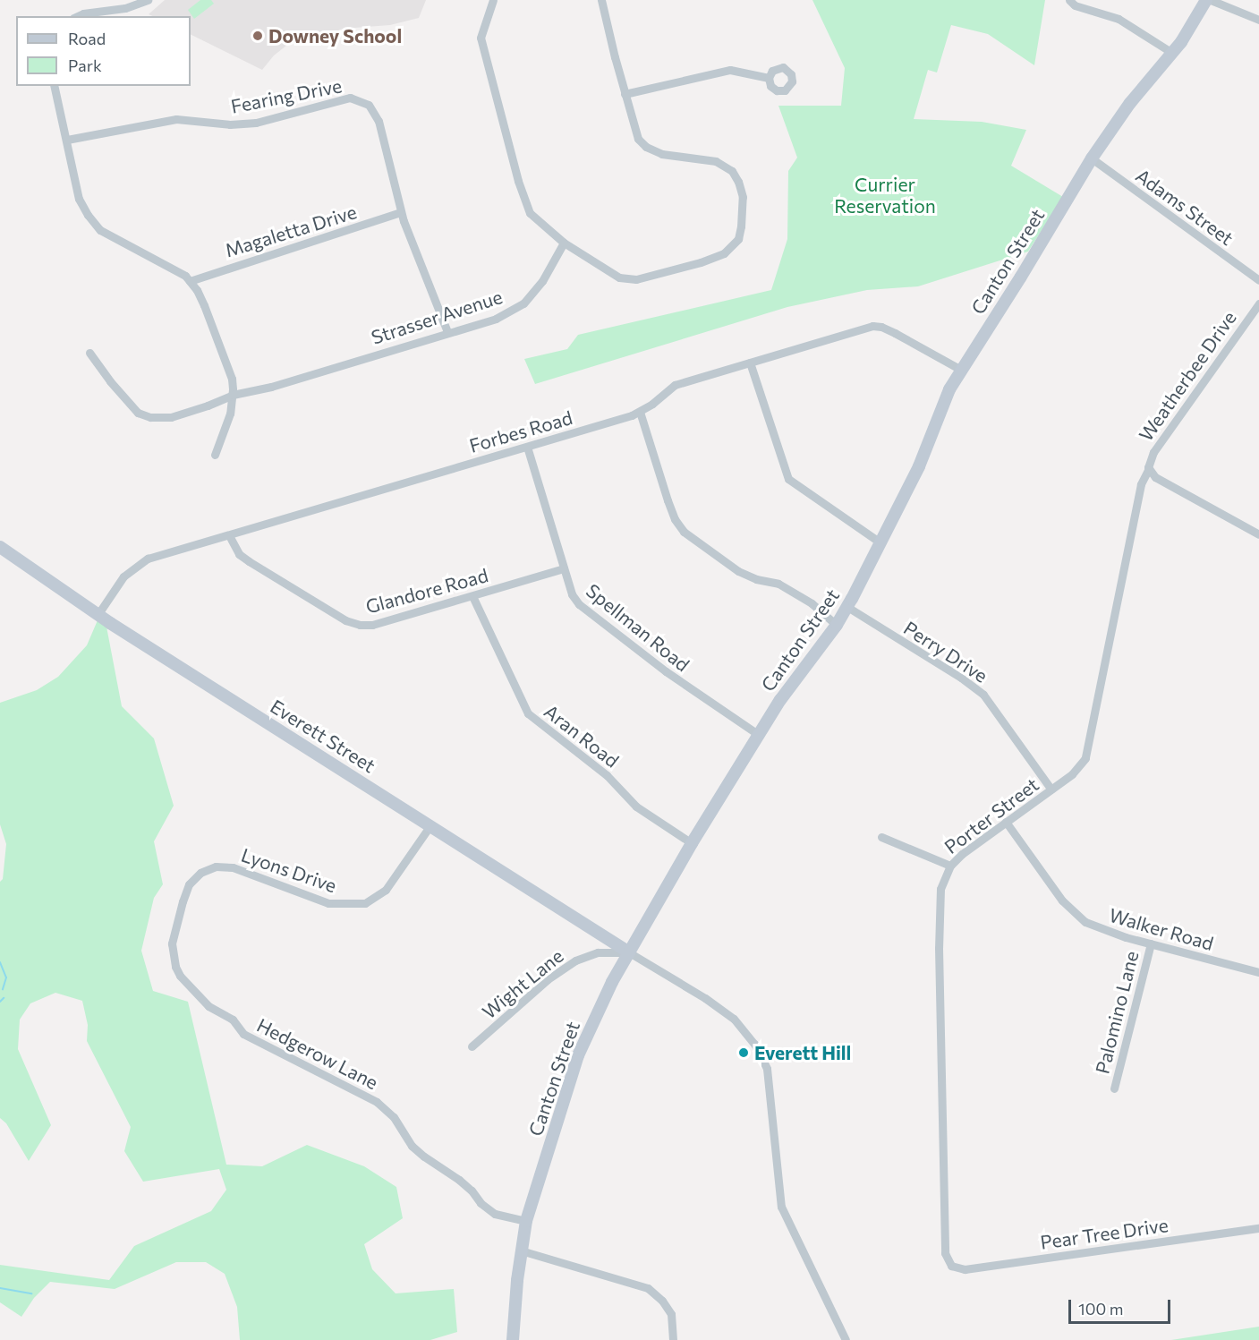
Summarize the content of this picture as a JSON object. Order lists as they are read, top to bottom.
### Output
{
  "streets": {
    "main road": ["Canton Street", "Everett Street"],
    "street": [
      "Fearing Drive",
      "Adams Street",
      "Magaletta Drive",
      "Strasser Avenue",
      "Weatherbee Drive",
      "Forbes Road",
      "Glandore Road",
      "Spellman Road",
      "Perry Drive",
      "Aran Road",
      "Porter Street",
      "Lyons Drive",
      "Walker Road",
      "Wight Lane",
      "Palomino Lane",
      "Hedgerow Lane",
      "Pear Tree Drive"
    ]
  },
  "crossings": [
    ["Fearing Drive", "Magaletta Drive"],
    ["Fearing Drive", "Strasser Avenue"],
    ["Adams Street", "Canton Street"],
    ["Canton Street", "Forbes Road"],
    ["Canton Street", "Spellman Road"],
    ["Canton Street", "Perry Drive"],
    ["Canton Street", "Everett Street"],
    ["Canton Street", "Aran Road"],
    ["Canton Street", "Wight Lane"],
    ["Canton Street", "Hedgerow Lane"],
    ["Weatherbee Drive", "Porter Street"],
    ["Forbes Road", "Glandore Road"],
    ["Forbes Road", "Spellman Road"],
    ["Forbes Road", "Everett Street"],
    ["Glandore Road", "Spellman Road"],
    ["Glandore Road", "Aran Road"],
    ["Perry Drive", "Porter Street"],
    ["Everett Street", "Lyons Drive"],
    ["Everett Street", "Wight Lane"],
    ["Porter Street", "Walker Road"],
    ["Porter Street", "Pear Tree Drive"],
    ["Lyons Drive", "Hedgerow Lane"],
    ["Walker Road", "Palomino Lane"]
  ],
  "parks": ["Currier Reservation"],
  "places": ["Downey School", "Everett Hill"],
  "legend": ["Road", "Park"],
  "scale_bar": "100 m"
}
